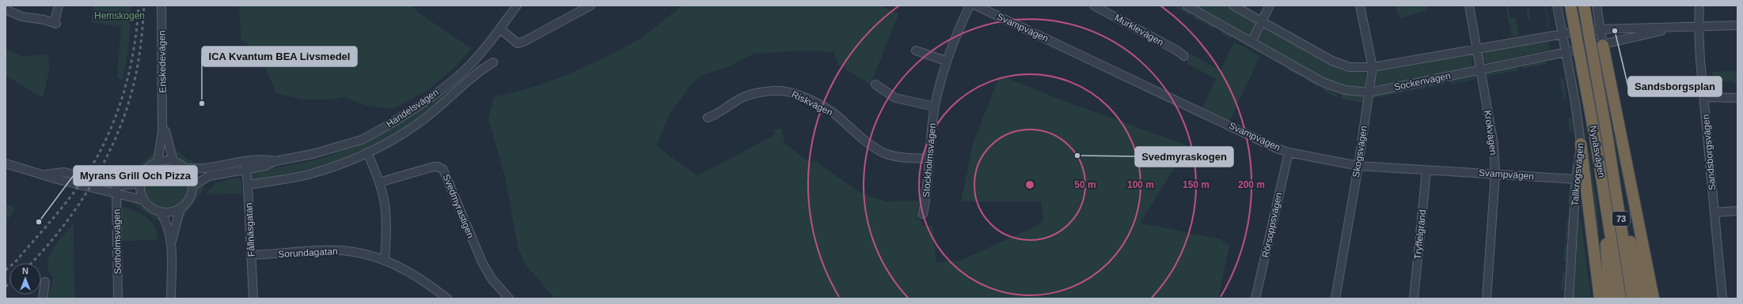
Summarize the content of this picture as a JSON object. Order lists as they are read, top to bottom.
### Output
{
  "streets": {
    "highway": ["Nynäsvägen", "73"],
    "street": [
      "Svampvägen",
      "Murklevägen",
      "Enskedevägen",
      "Sockenvägen",
      "Riskvägen",
      "Handelsvägen",
      "Krokvägen",
      "Skogsvägen",
      "Sandsborgsvägen",
      "Stockholmsvägen",
      "Tallkrogsvägen",
      "Svedmyrastigen",
      "Rörsoppsvägen",
      "Fållnäsgatan",
      "Tryffelgränd",
      "Sotholmsvägen",
      "Sorundagatan"
    ]
  },
  "crossings": [
    ["Svampvägen", "Krokvägen"],
    ["Svampvägen", "Skogsvägen"],
    ["Svampvägen", "Tallkrogsvägen"],
    ["Svampvägen", "Rörsoppsvägen"],
    ["Svampvägen", "Tryffelgränd"],
    ["Enskedevägen", "Handelsvägen"],
    ["Sockenvägen", "Krokvägen"],
    ["Sockenvägen", "Skogsvägen"],
    ["Sockenvägen", "Sandsborgsvägen"],
    ["Sockenvägen", "Tallkrogsvägen"],
    ["Riskvägen", "Stockholmsvägen"],
    ["Handelsvägen", "Fållnäsgatan"],
    ["Fållnäsgatan", "Sorundagatan"]
  ],
  "parks": ["Hemskogen"],
  "places": [
    "Sandsborgsplan",
    "ICA Kvantum BEA Livsmedel",
    "Svedmyraskogen",
    "Myrans Grill Och Pizza"
  ],
  "north": "top",
  "rings": [
    "50 m",
    "100 m",
    "150 m",
    "200 m"
  ]
}
